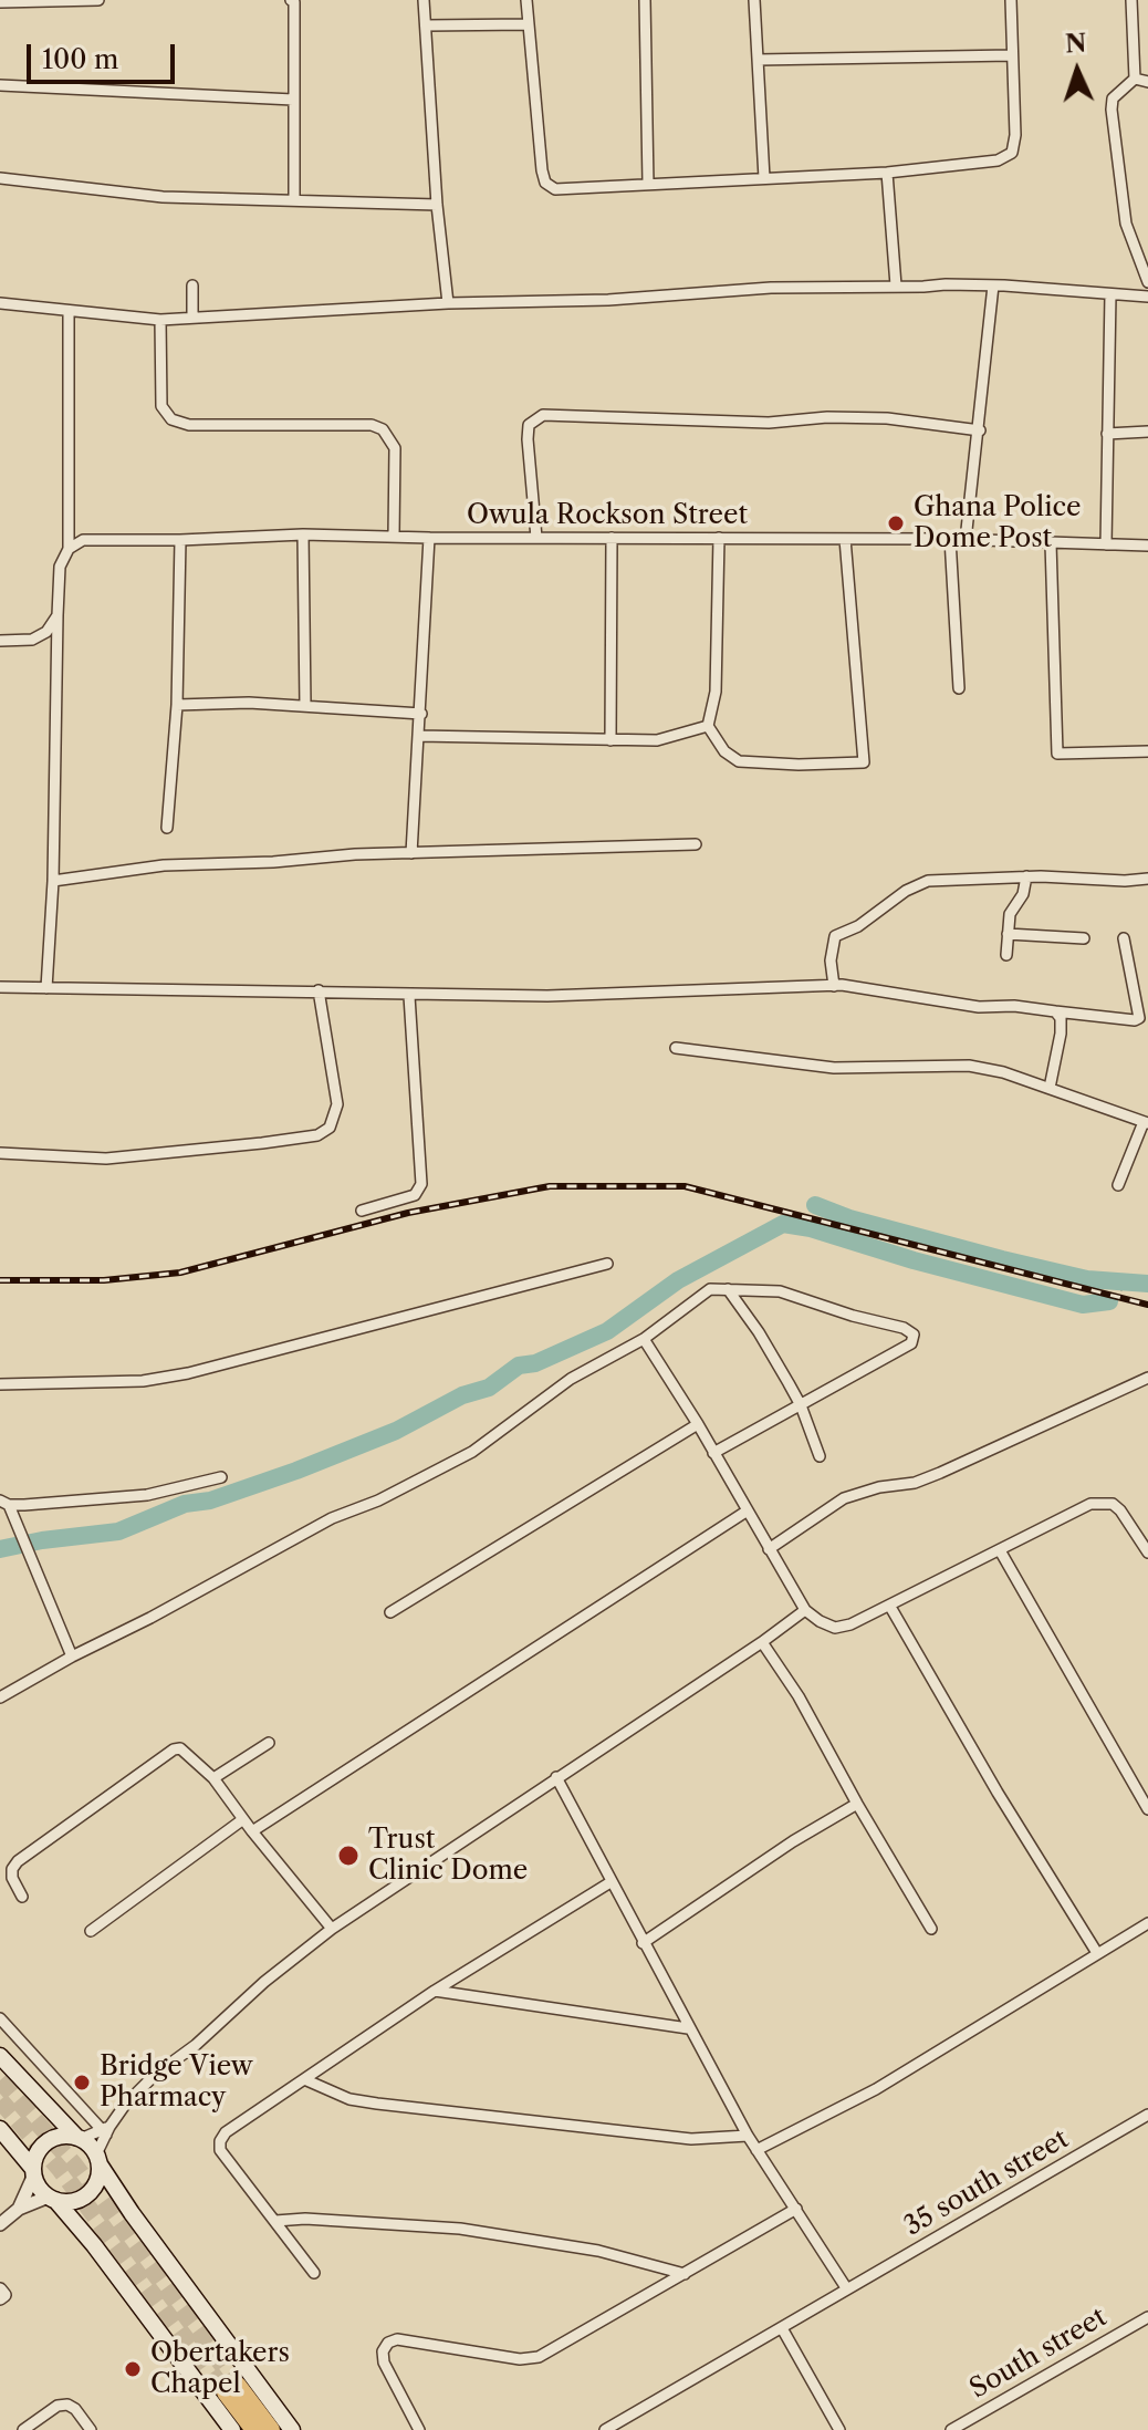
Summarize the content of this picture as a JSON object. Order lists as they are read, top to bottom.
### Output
{
  "streets": {
    "street": ["Owula Rockson Street", "35 south street", "South street"]
  },
  "places": [
    "Ghana Police Dome Post",
    "Trust Clinic Dome",
    "Bridge View Pharmacy",
    "Obertakers Chapel"
  ],
  "scale_bar": "100 m",
  "north": "top"
}
